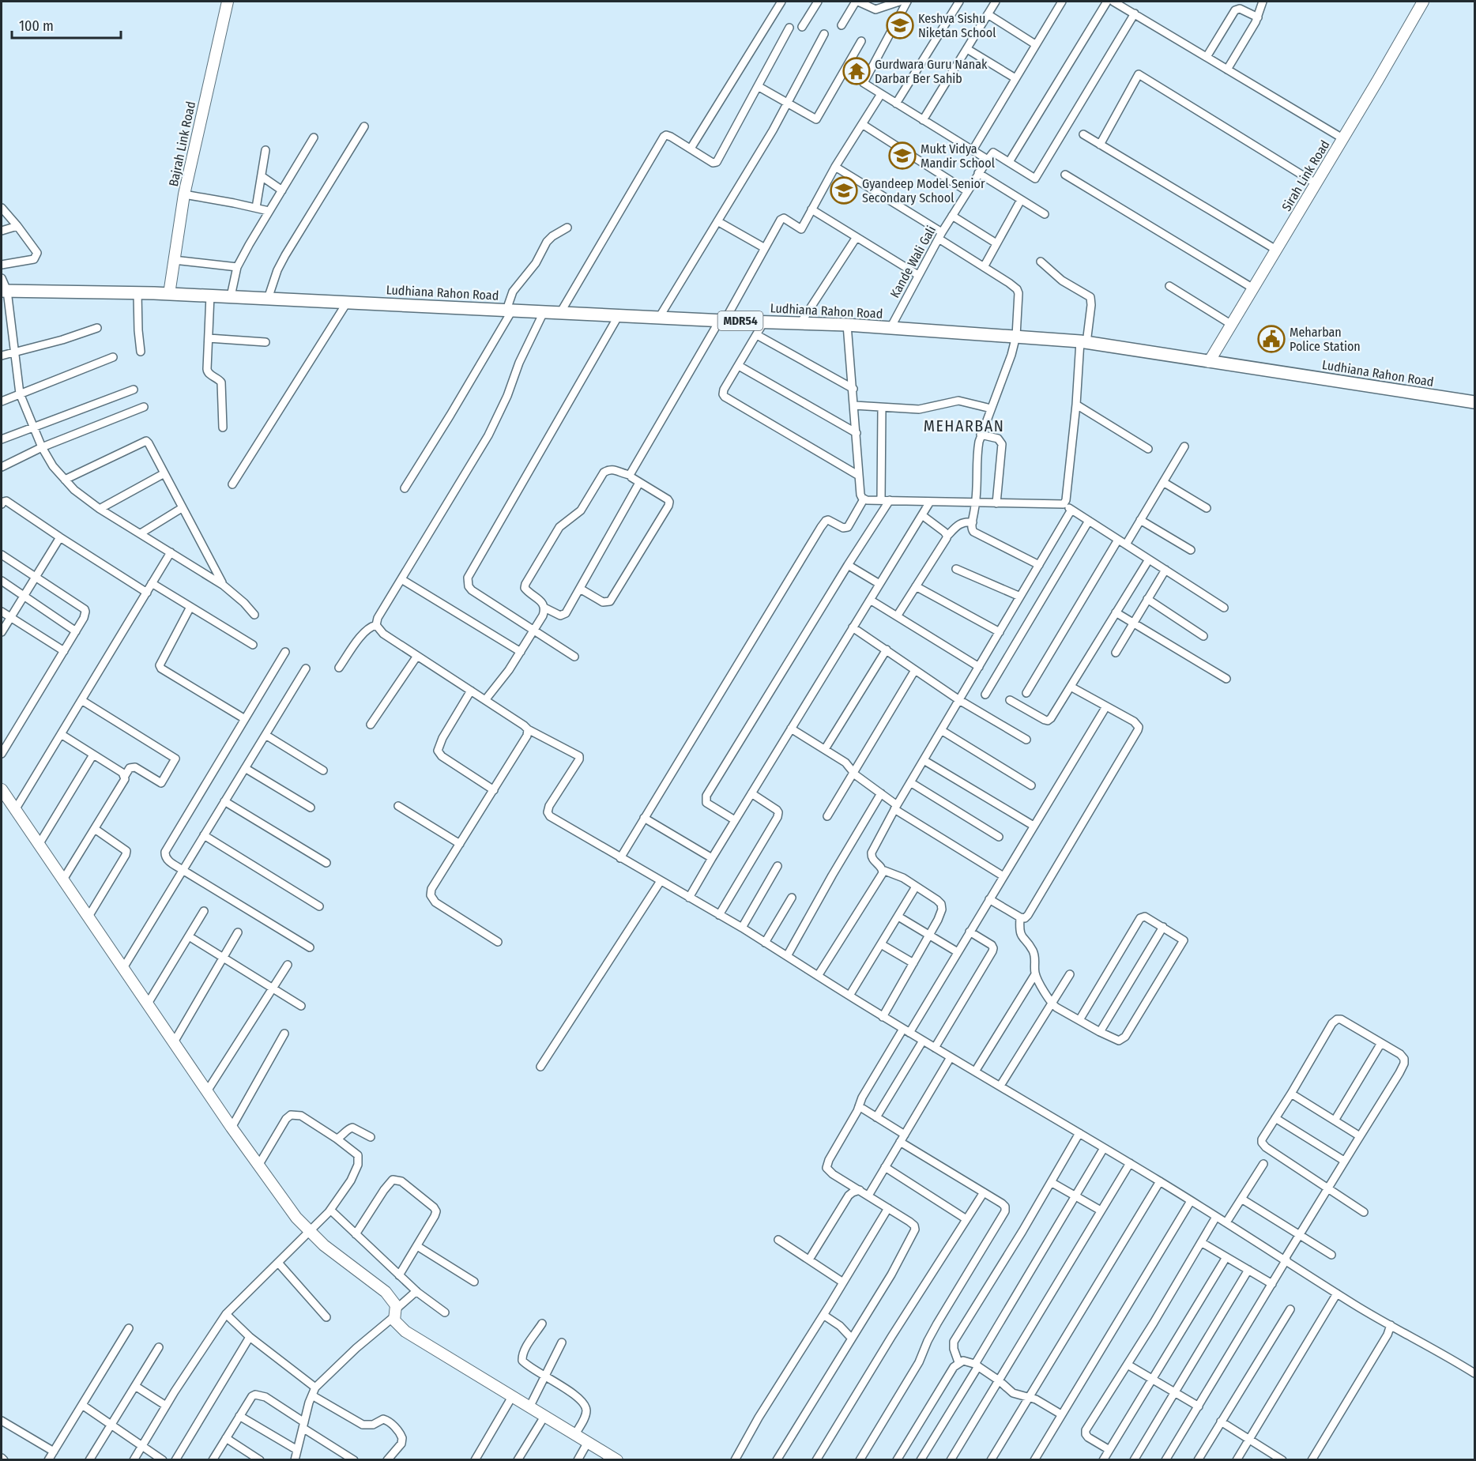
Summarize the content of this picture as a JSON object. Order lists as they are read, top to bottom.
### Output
{
  "streets": {
    "main road": ["Ludhiana Rahon Road", "MDR54"],
    "street": ["Bajrah Link Road", "Sirah Link Road", "Kande Wali Gali"]
  },
  "crossings": [
    ["Bajrah Link Road", "Ludhiana Rahon Road"],
    ["Sirah Link Road", "Ludhiana Rahon Road"],
    ["Kande Wali Gali", "Ludhiana Rahon Road"]
  ],
  "districts": ["MEHARBAN"],
  "places": {
    "school or university": ["Keshva Sishu Niketan School", "Mukt Vidya Mandir School", "Gyandeep Model Senior Secondary School"],
    "temple": ["Gurdwara Guru Nanak Darbar Ber Sahib"],
    "public building": ["Meharban Police Station"]
  },
  "scale_bar": "100 m"
}
